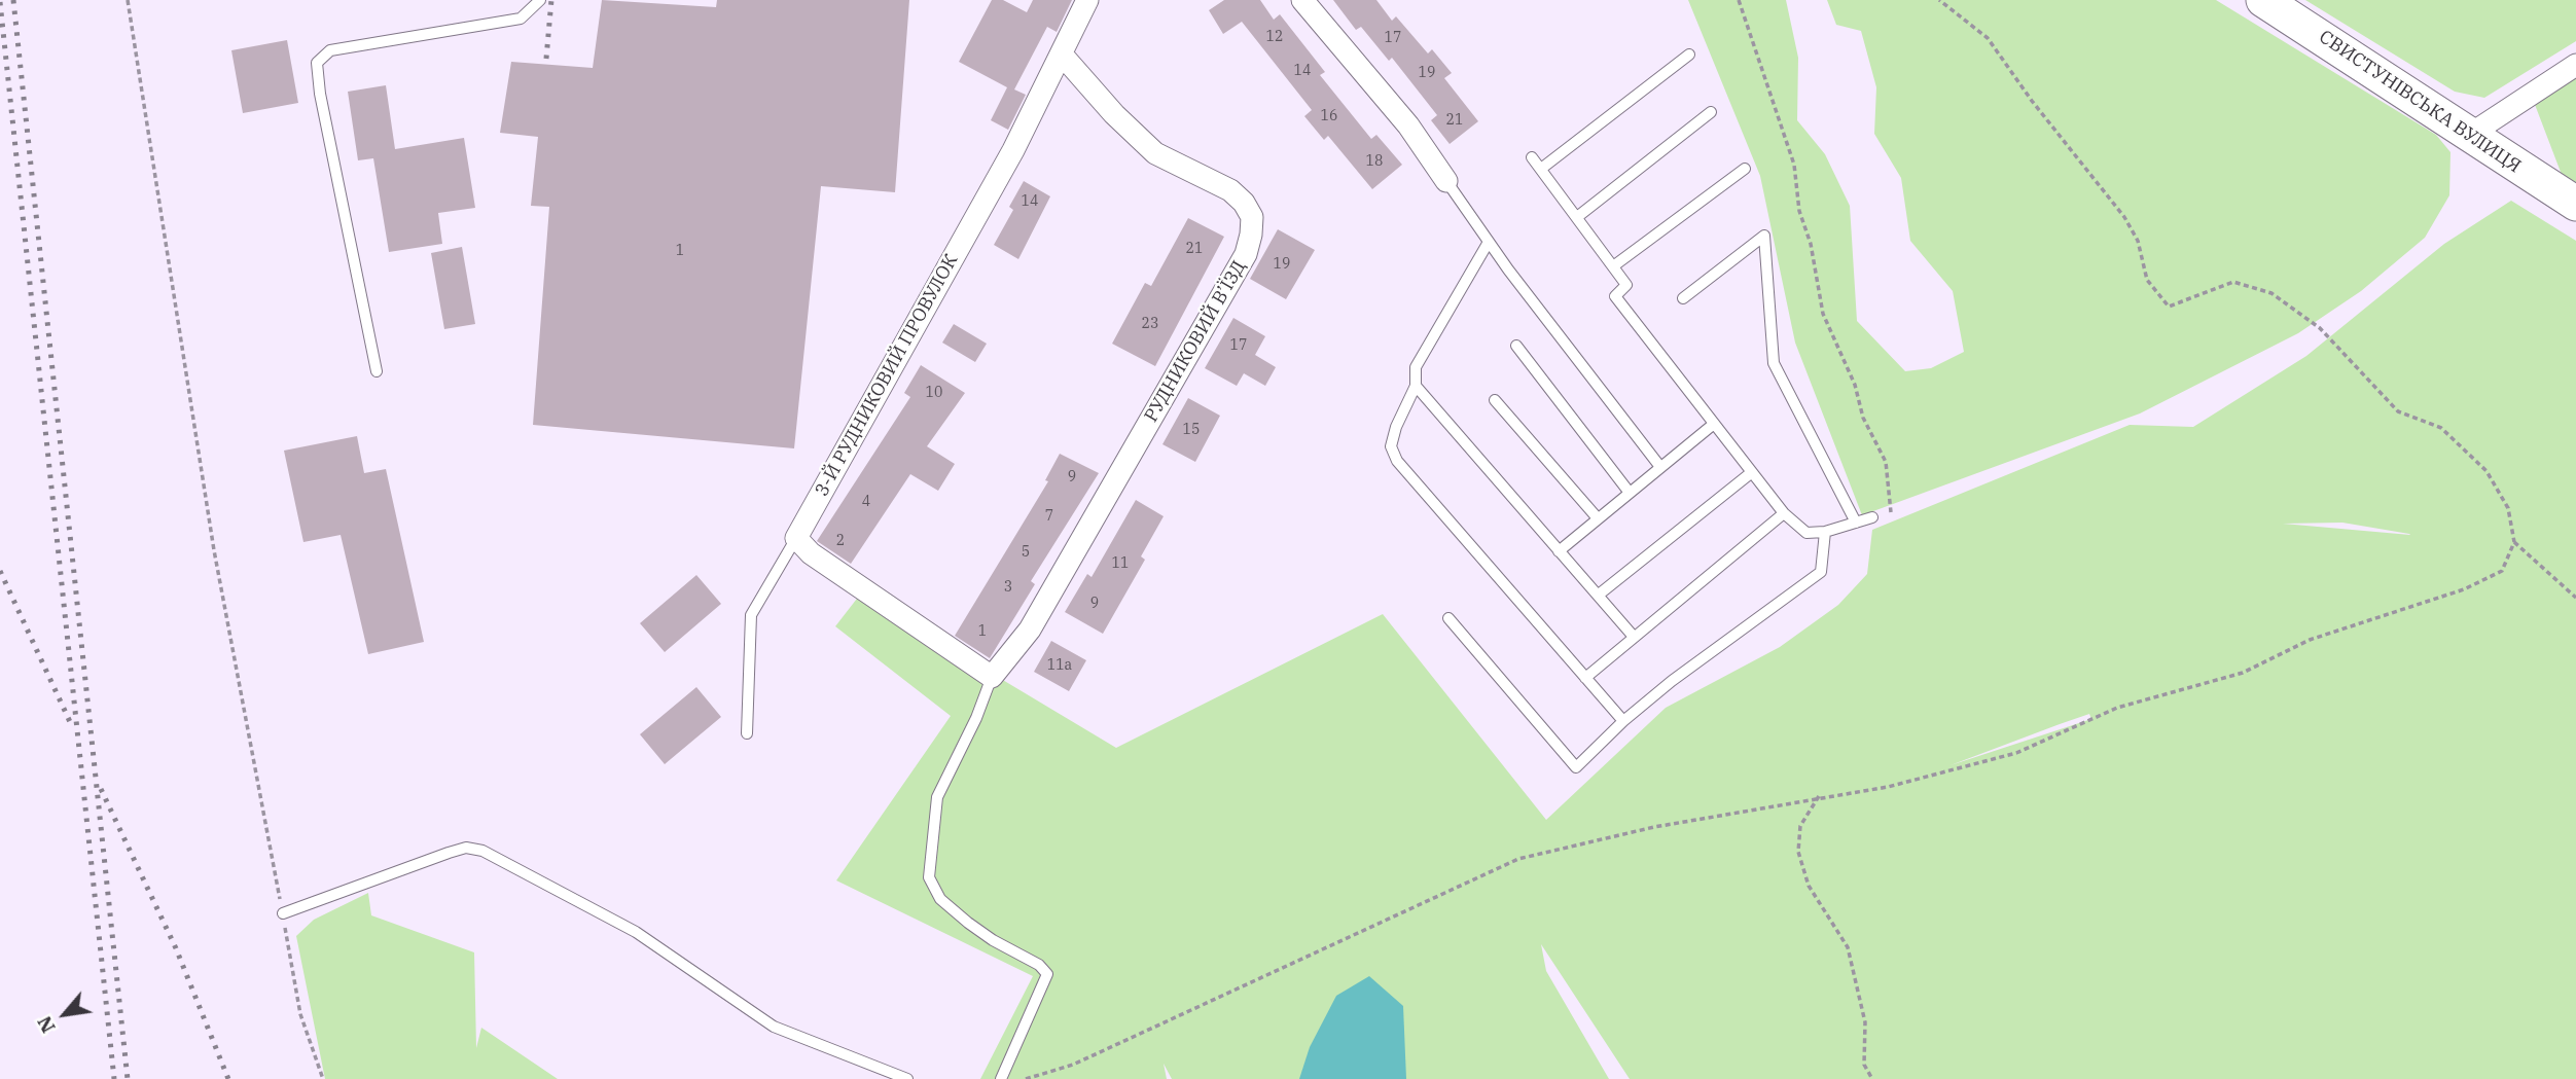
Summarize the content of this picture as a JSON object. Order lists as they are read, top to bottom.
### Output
{
  "streets": {
    "main road": ["СВИСТУНІВСЬКА ВУЛИЦЯ"],
    "street": ["РУДНИКОВИЙ В’ЇЗД", "3-Й РУДНИКОВИЙ ПРОВУЛОК"]
  },
  "crossings": [
    ["РУДНИКОВИЙ В’ЇЗД", "3-Й РУДНИКОВИЙ ПРОВУЛОК"]
  ],
  "house_numbers": [
    "12",
    "17",
    "14",
    "19",
    "16",
    "21",
    "18",
    "14",
    "21",
    "1",
    "19",
    "23",
    "17",
    "10",
    "15",
    "9",
    "4",
    "7",
    "2",
    "5",
    "11",
    "3",
    "9",
    "1",
    "11а"
  ],
  "north": "bottom left"
}
